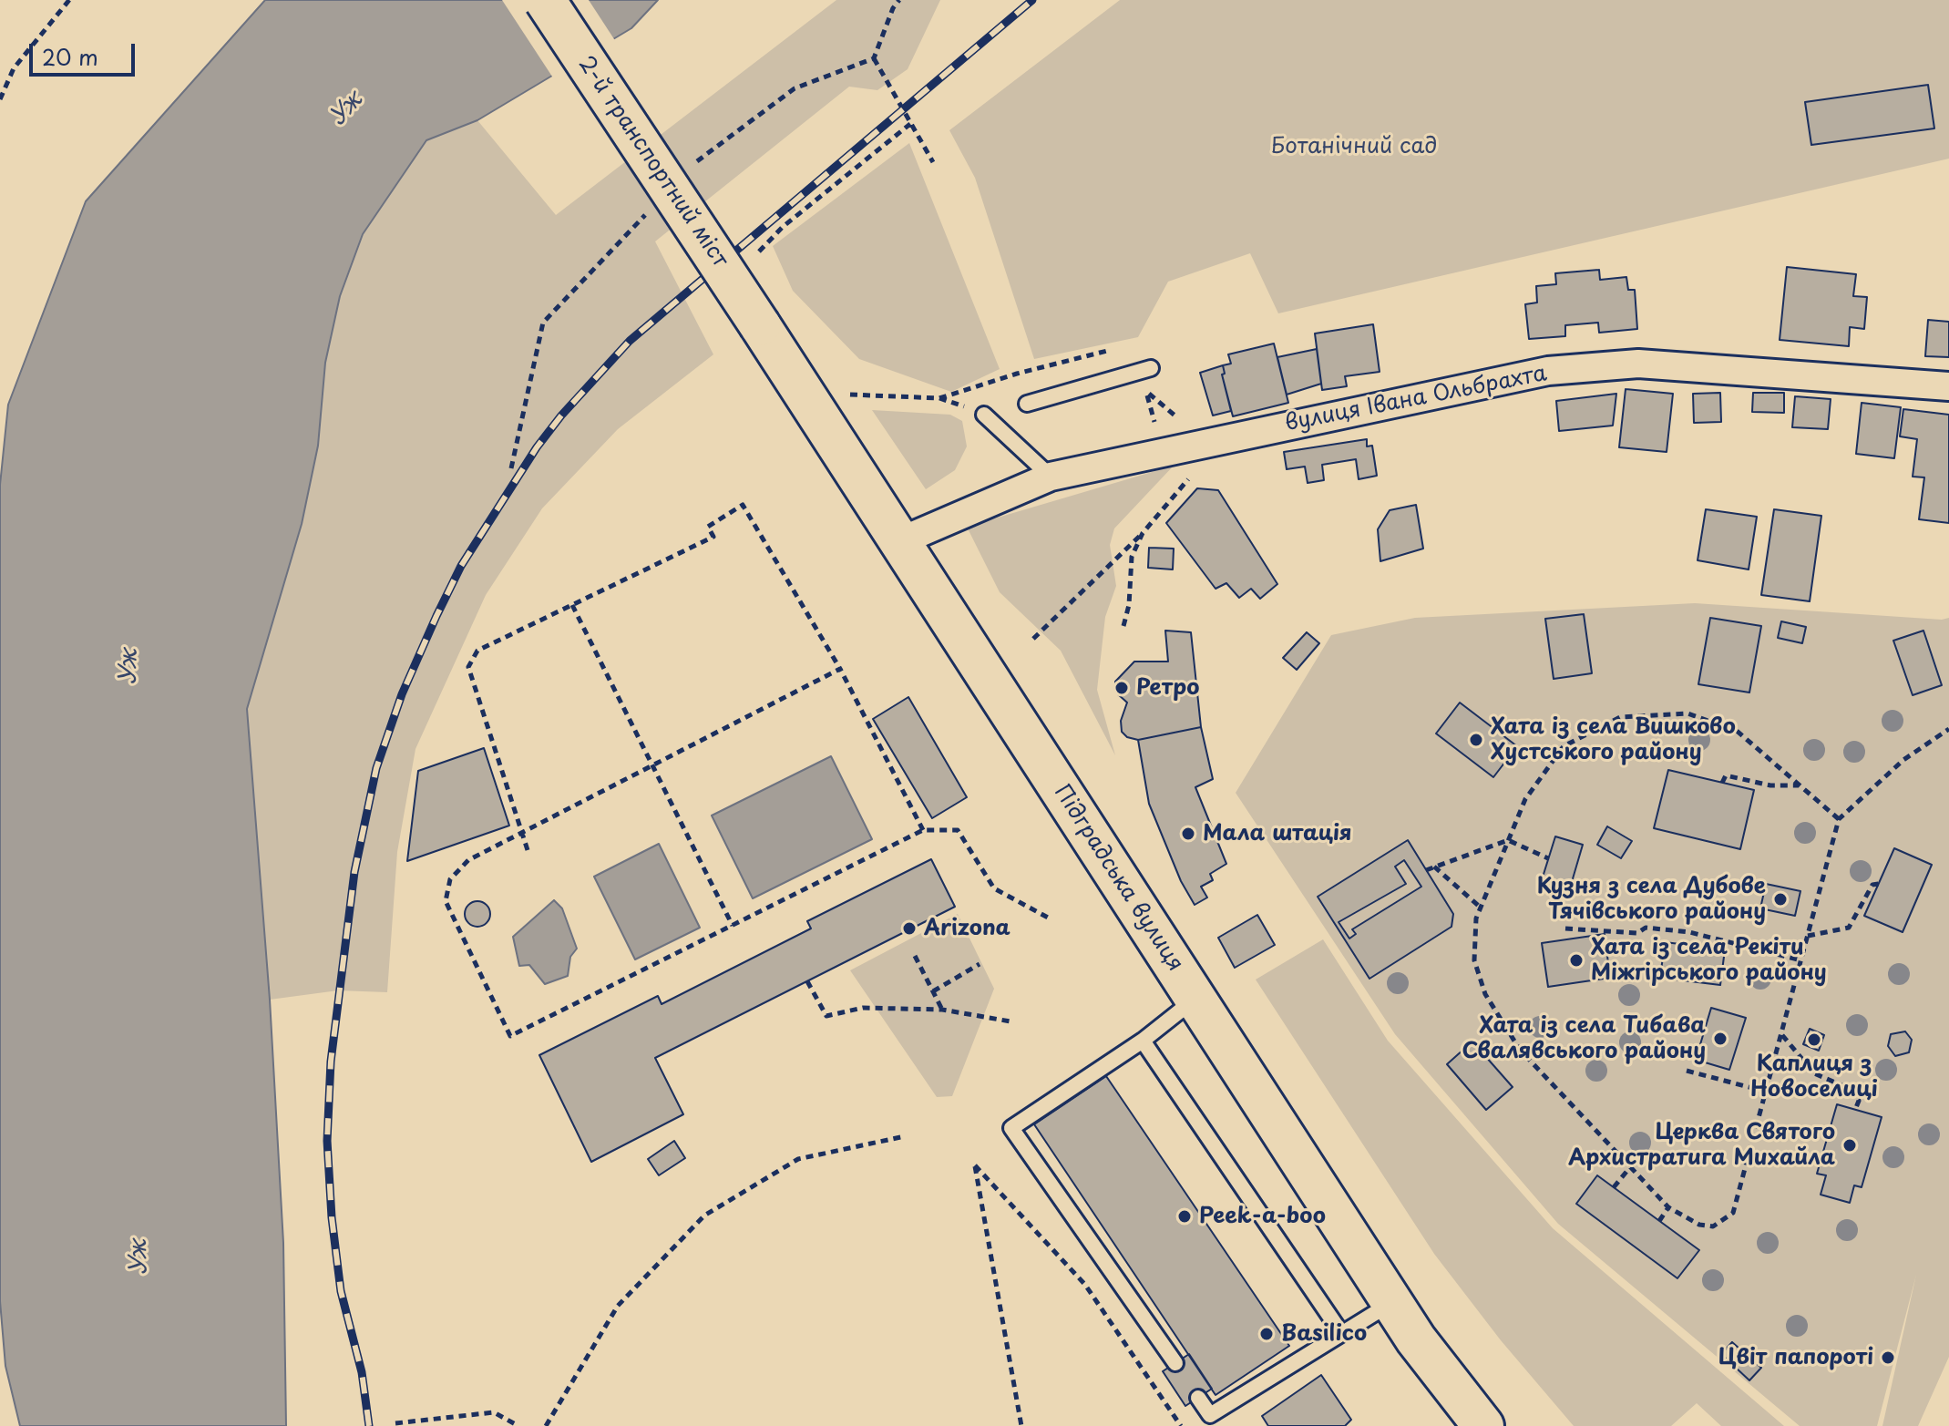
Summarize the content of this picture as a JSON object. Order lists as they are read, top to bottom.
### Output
{
  "streets": {
    "main road": ["2-й транспортний міст", "Підградська вулиця"],
    "street": ["вулиця Івана Ольбрахта"]
  },
  "crossings": [
    ["2-й транспортний міст", "Підградська вулиця"],
    ["вулиця Івана Ольбрахта", "Підградська вулиця"]
  ],
  "water": ["Уж"],
  "parks": ["Ботанічний сад"],
  "places": [
    "Ретро",
    "Хата із села Вишково Хустського району",
    "Мала штація",
    "Кузня з села Дубове Тячівського району",
    "Arizona",
    "Хата із села Рекіти Міжгірського району",
    "Хата із села Тибава Свалявського району",
    "Каплиця з Новоселиці",
    "Церква Святого Архистратига Михайла",
    "Peek-a-boo",
    "Basilico",
    "Цвіт папороті"
  ],
  "scale_bar": "20 m"
}
